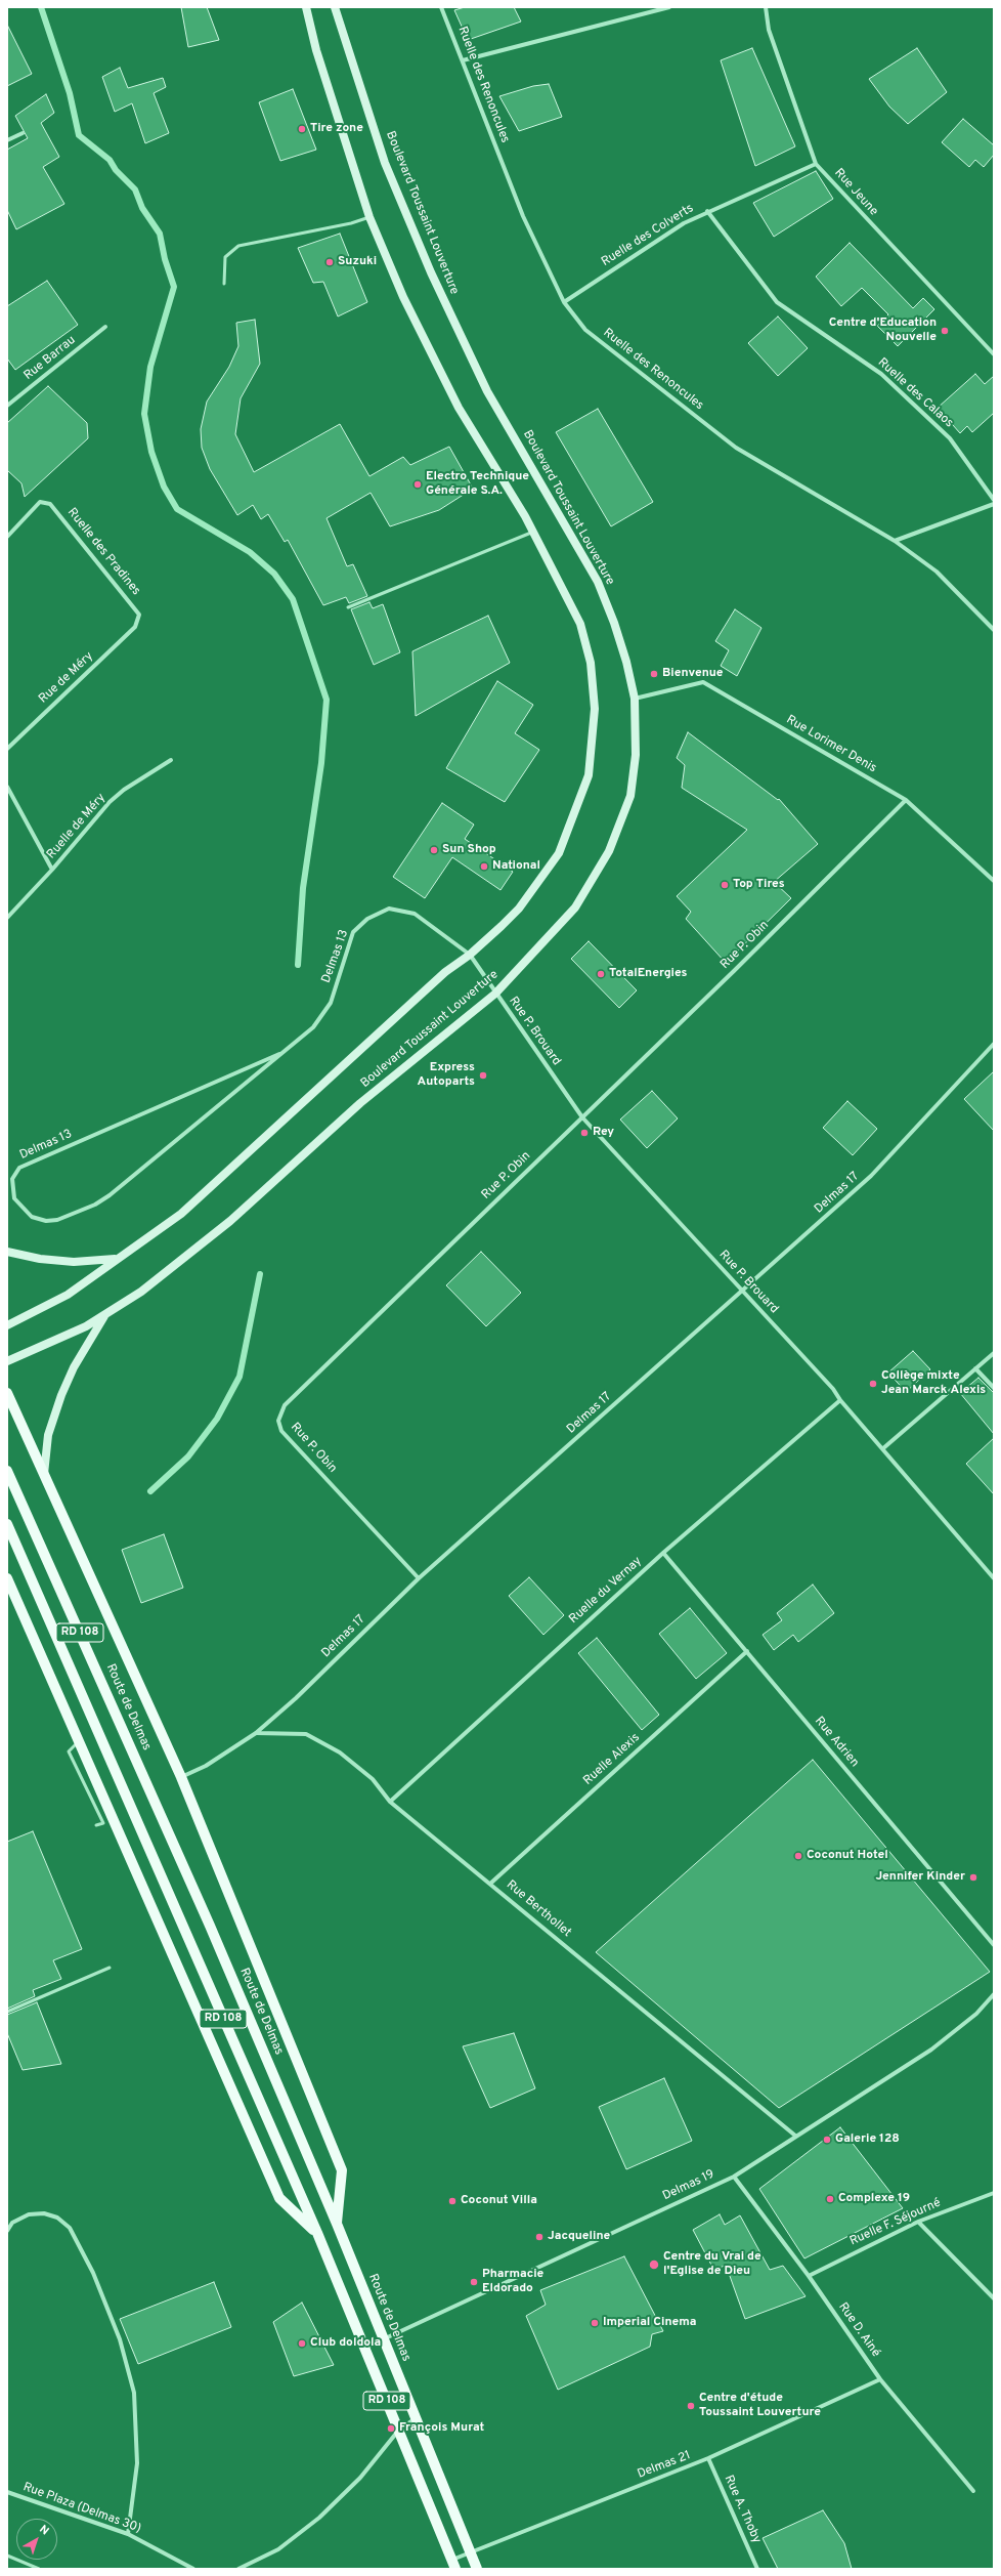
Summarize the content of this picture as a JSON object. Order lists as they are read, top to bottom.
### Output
{
  "streets": {
    "main road": ["Boulevard Toussaint Louverture", "RD 108", "Route de Delmas"],
    "street": [
      "Ruelle des Renoncules",
      "Rue Jeune",
      "Ruelle des Colverts",
      "Rue Barrau",
      "Ruelle des Calaos",
      "Ruelle des Pradines",
      "Rue de Méry",
      "Rue Lorimer Denis",
      "Ruelle de Méry",
      "Rue P. Obin",
      "Delmas 13",
      "Rue P. Brouard",
      "Delmas 17",
      "Ruelle du Vernay",
      "Rue Adrien",
      "Ruelle Alexis",
      "Rue Berthollet",
      "Delmas 19",
      "Ruelle F. Séjourné",
      "Rue D. Ainé",
      "Delmas 21",
      "Rue Plaza (Delmas 30)",
      "Rue A. Thoby"
    ]
  },
  "crossings": [
    ["Ruelle des Renoncules", "Ruelle des Colverts"],
    ["Rue Jeune", "Ruelle des Colverts"],
    ["Boulevard Toussaint Louverture", "Rue Lorimer Denis"],
    ["Boulevard Toussaint Louverture", "Rue P. Brouard"],
    ["Ruelle des Colverts", "Ruelle des Calaos"],
    ["Ruelle des Pradines", "Rue de Méry"],
    ["Rue Lorimer Denis", "Rue P. Obin"],
    ["Rue P. Obin", "Rue P. Brouard"],
    ["Rue P. Obin", "Delmas 17"],
    ["Delmas 13", "Rue P. Brouard"],
    ["Rue P. Brouard", "Delmas 17"],
    ["Rue P. Brouard", "Ruelle du Vernay"],
    ["Delmas 17", "Rue Berthollet"],
    ["Ruelle du Vernay", "Rue Adrien"],
    ["Ruelle du Vernay", "Rue Berthollet"],
    ["RD 108", "Delmas 19"],
    ["RD 108", "Delmas 21"],
    ["Route de Delmas", "Delmas 19"],
    ["Route de Delmas", "Delmas 21"],
    ["Rue Adrien", "Ruelle Alexis"],
    ["Ruelle Alexis", "Rue Berthollet"],
    ["Rue Berthollet", "Delmas 19"],
    ["Delmas 19", "Rue D. Ainé"],
    ["Ruelle F. Séjourné", "Rue D. Ainé"],
    ["Rue D. Ainé", "Delmas 21"],
    ["Delmas 21", "Rue A. Thoby"]
  ],
  "places": [
    "Tire zone",
    "Suzuki",
    "Centre d'Education Nouvelle",
    "Electro Technique Générale S.A.",
    "Bienvenue",
    "Sun Shop",
    "National",
    "Top Tires",
    "TotalEnergies",
    "Express Autoparts",
    "Rey",
    "Collège mixte Jean Marck Alexis",
    "Coconut Hotel",
    "Jennifer Kinder",
    "Galerie 128",
    "Complexe 19",
    "Coconut Villa",
    "Jacqueline",
    "Centre du Vrai de l'Eglise de Dieu",
    "Pharmacie Eldorado",
    "Imperial Cinema",
    "Club doldola",
    "Centre d'étude Toussaint Louverture",
    "François Murat"
  ],
  "north": "top right"
}
